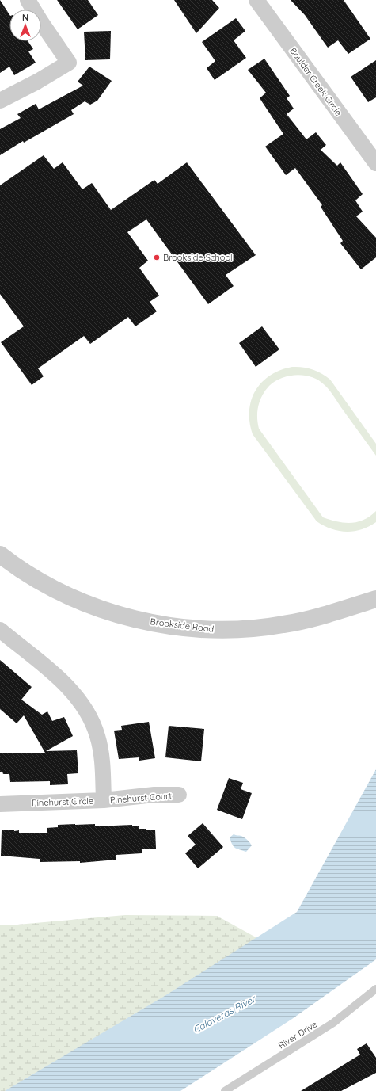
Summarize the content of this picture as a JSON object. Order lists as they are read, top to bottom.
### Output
{
  "streets": {
    "street": [
      "Boulder Creek Circle",
      "Brookside Road",
      "Pinehurst Court",
      "Pinehurst Circle"
    ],
    "lane": ["River Drive"]
  },
  "crossings": [
    ["Pinehurst Court", "Pinehurst Circle"]
  ],
  "water": ["Calaveras River"],
  "places": ["Brookside School"],
  "north": "top"
}
